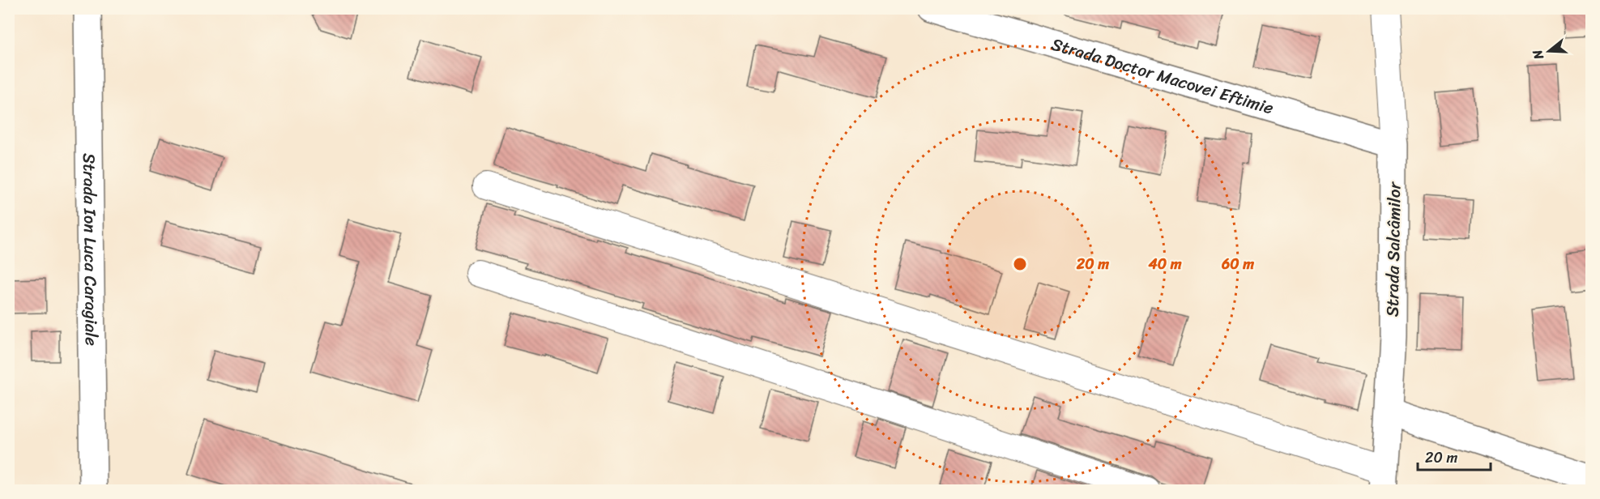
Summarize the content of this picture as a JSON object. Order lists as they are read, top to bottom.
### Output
{
  "streets": {
    "street": ["Strada Doctor Macovei Eftimie", "Strada Ion Luca Caragiale", "Strada Salcâmilor"]
  },
  "crossings": [
    ["Strada Doctor Macovei Eftimie", "Strada Salcâmilor"]
  ],
  "scale_bar": "20 m",
  "north": "left",
  "rings": ["20 m", "40 m", "60 m"]
}
